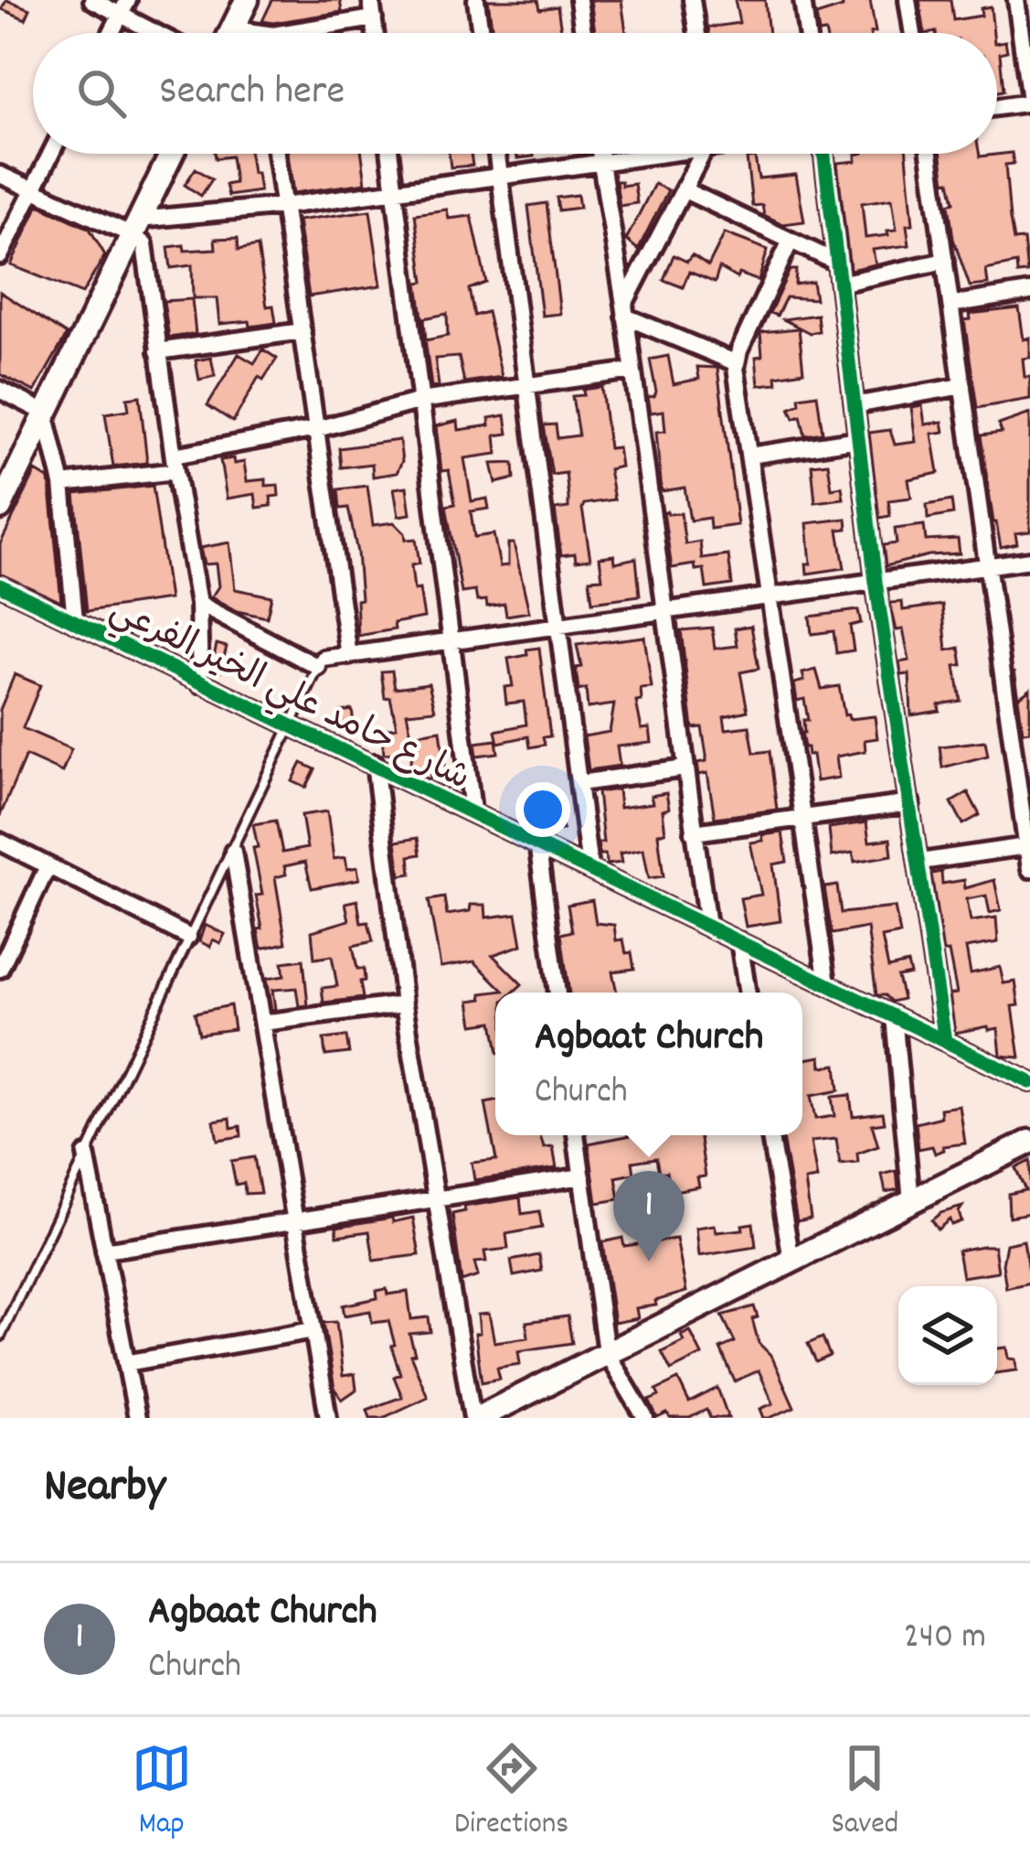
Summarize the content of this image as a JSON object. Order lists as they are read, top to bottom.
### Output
{
  "streets": {
    "street": ["شارع حامد علي الخير الفرعي"]
  },
  "page": {
    "search": "Search here",
    "popup": ["Agbaat Church", "Church"],
    "pins": "1",
    "heading": "Nearby",
    "list": [
      {
        "mark": "1",
        "name": "Agbaat Church",
        "note": "Church",
        "value": "240 m"
      }
    ],
    "nav": ["Map", "Directions", "Saved"]
  }
}
